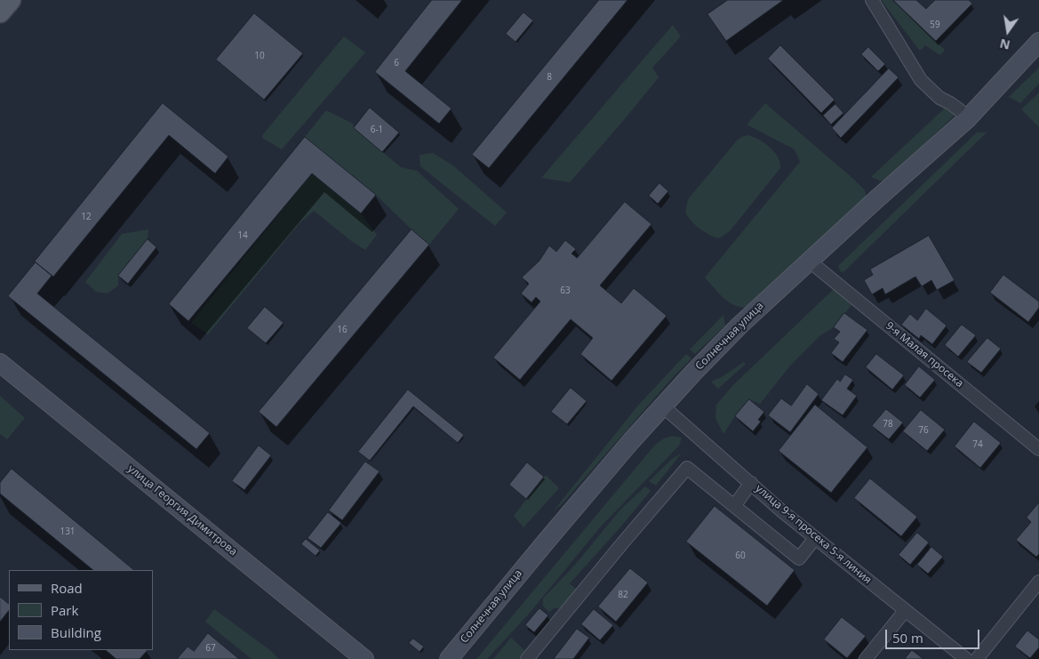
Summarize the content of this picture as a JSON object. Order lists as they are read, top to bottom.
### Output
{
  "streets": {
    "main road": ["Солнечная улица", "улица Георгия Димитрова"],
    "street": ["9-я Малая просека", "улица 9-я просека 5-я линия"]
  },
  "crossings": [
    ["Солнечная улица", "9-я Малая просека"],
    ["Солнечная улица", "улица 9-я просека 5-я линия"]
  ],
  "house_numbers": [
    "59",
    "10",
    "6",
    "8",
    "6-1",
    "12",
    "14",
    "63",
    "16",
    "78",
    "76",
    "74",
    "131",
    "60",
    "82",
    "67"
  ],
  "legend": ["Road", "Park", "Building"],
  "scale_bar": "50 m",
  "north": "bottom"
}
